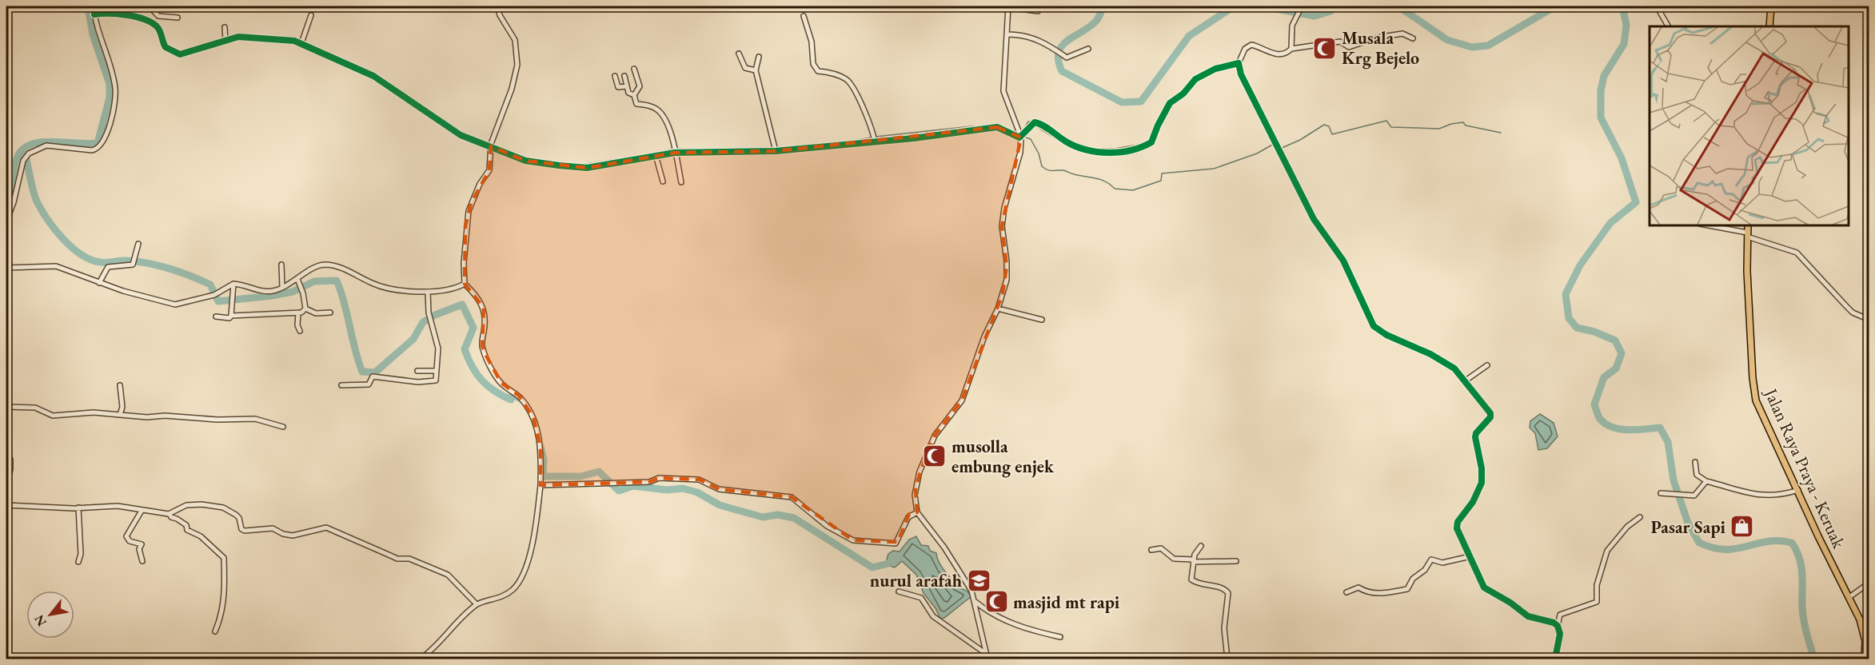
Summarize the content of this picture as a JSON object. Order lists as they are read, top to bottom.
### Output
{
  "streets": {
    "main road": ["Jalan Raya Praya - Keruak"]
  },
  "places": {
    "mosque": ["Musala Krg Bejelo", "musolla embung enjek", "masjid mt rapi"],
    "shop": ["Pasar Sapi"],
    "school or university": ["nurul arafah"]
  },
  "north": "bottom left"
}
